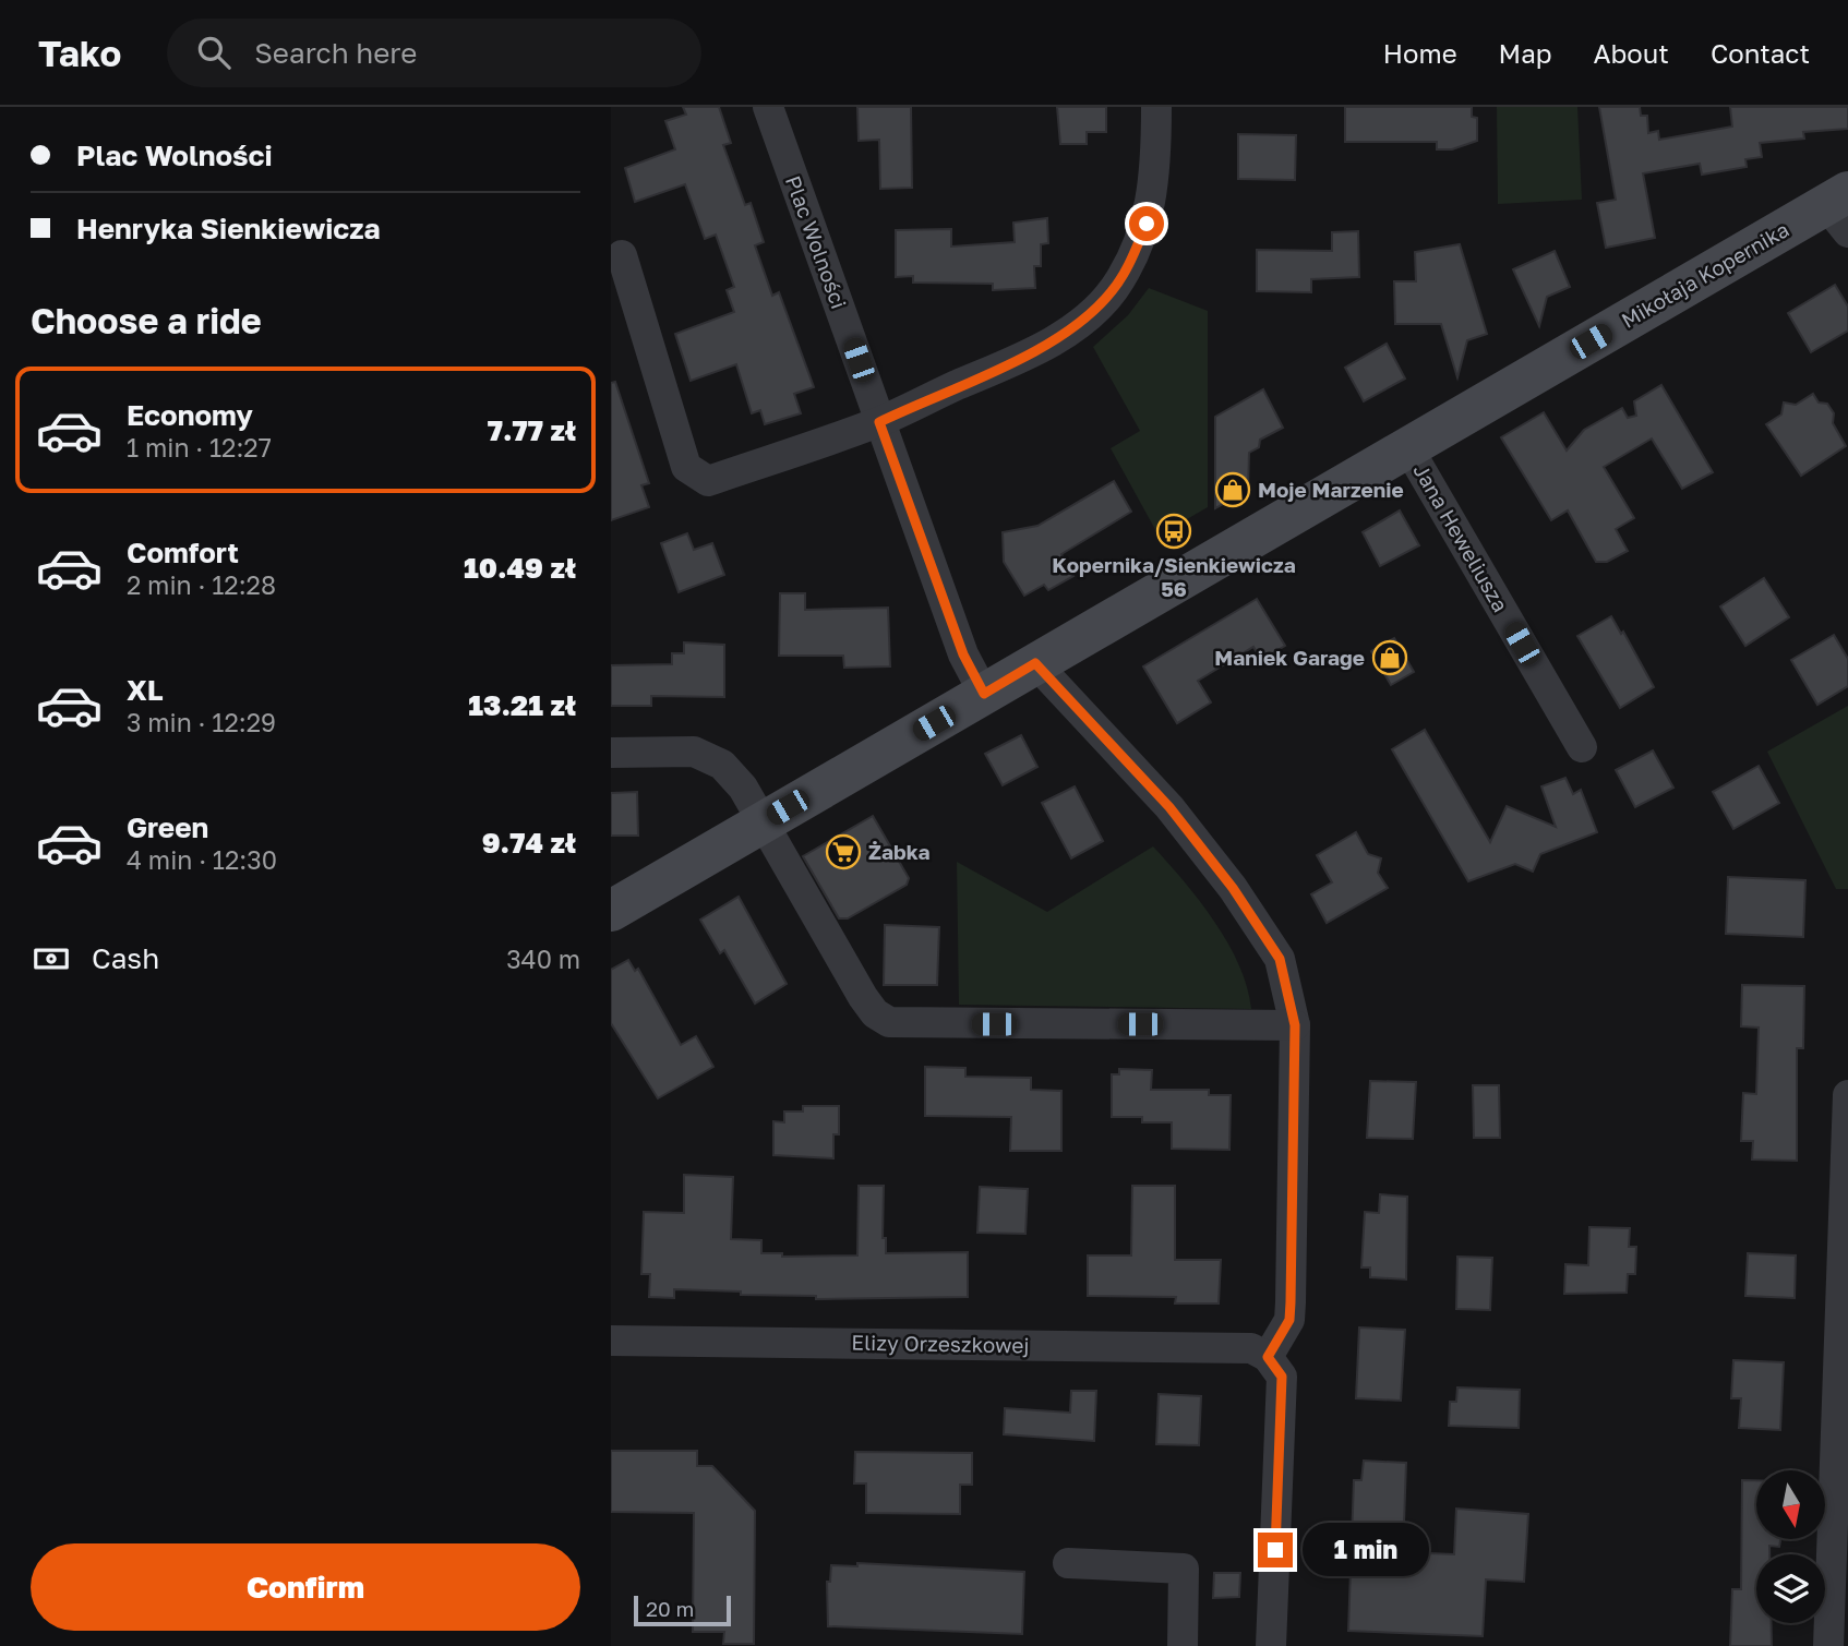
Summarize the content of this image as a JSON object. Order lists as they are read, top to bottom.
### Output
{
  "streets": {
    "street": [
      "Plac Wolności",
      "Mikołaja Kopernika",
      "Jana Heweliusza",
      "Elizy Orzeszkowej"
    ]
  },
  "crossings": [
    ["Plac Wolności", "Mikołaja Kopernika"],
    ["Mikołaja Kopernika", "Jana Heweliusza"]
  ],
  "places": {
    "shop": ["Moje Marzenie", "Maniek Garage"],
    "bus stop": ["Kopernika/Sienkiewicza 56"],
    "supermarket": ["Żabka"]
  },
  "scale_bar": "20 m",
  "north": "bottom",
  "page": {
    "header": "Tako",
    "search": "Search here",
    "nav": [
      "Home",
      "Map",
      "About",
      "Contact"
    ],
    "banner": ["Plac Wolności", "Henryka Sienkiewicza"],
    "heading": "Choose a ride",
    "list": [
      {
        "name": "Economy",
        "note": "1 min · 12:27",
        "value": "7.77 zł"
      },
      {
        "name": "Comfort",
        "note": "2 min · 12:28",
        "value": "10.49 zł"
      },
      {
        "name": "XL",
        "note": "3 min · 12:29",
        "value": "13.21 zł"
      },
      {
        "name": "Green",
        "note": "4 min · 12:30",
        "value": "9.74 zł"
      }
    ],
    "pay": ["Cash", "340 m"],
    "bubble": "1 min",
    "buttons": "Confirm",
    "scale": "20 m"
  }
}
